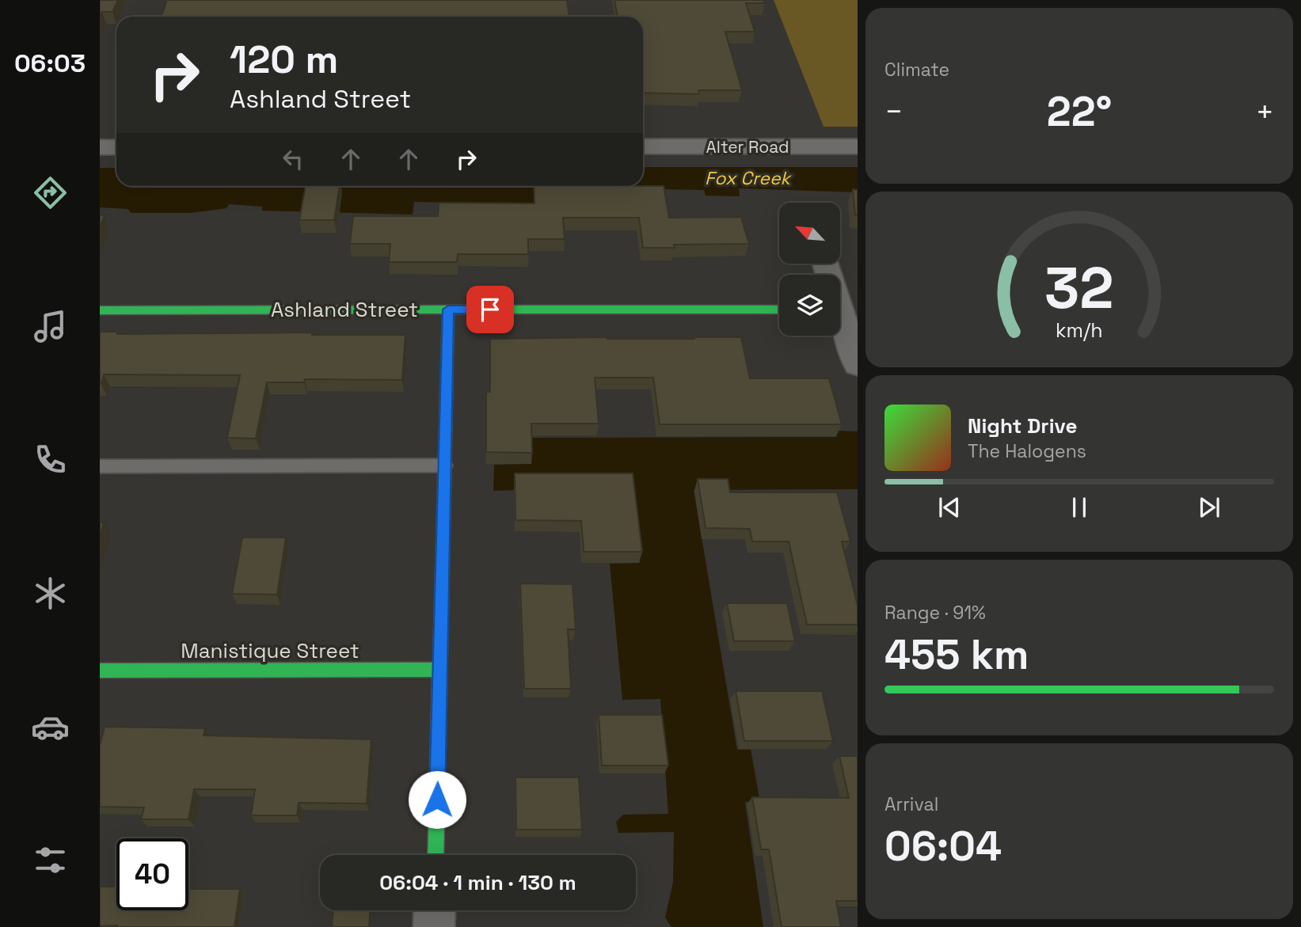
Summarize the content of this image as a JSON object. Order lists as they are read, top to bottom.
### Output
{
  "streets": {
    "street": ["Alter Road", "Ashland Street", "Manistique Street"]
  },
  "water": ["Fox Creek"],
  "north": "top left",
  "page": {
    "tabs": "06:03",
    "tile": [
      "Climate",
      ["Range · 91%", "455 km"],
      ["Arrival", "06:04"]
    ],
    "turn": ["120 m", "Ashland Street"],
    "heat": ["−", "22°", "+"],
    "song": ["Night Drive", "The Halogens"],
    "limit": "40",
    "trip": "06:04 · 1 min · 130 m",
    "gauge": ["32", "km/h"]
  }
}
